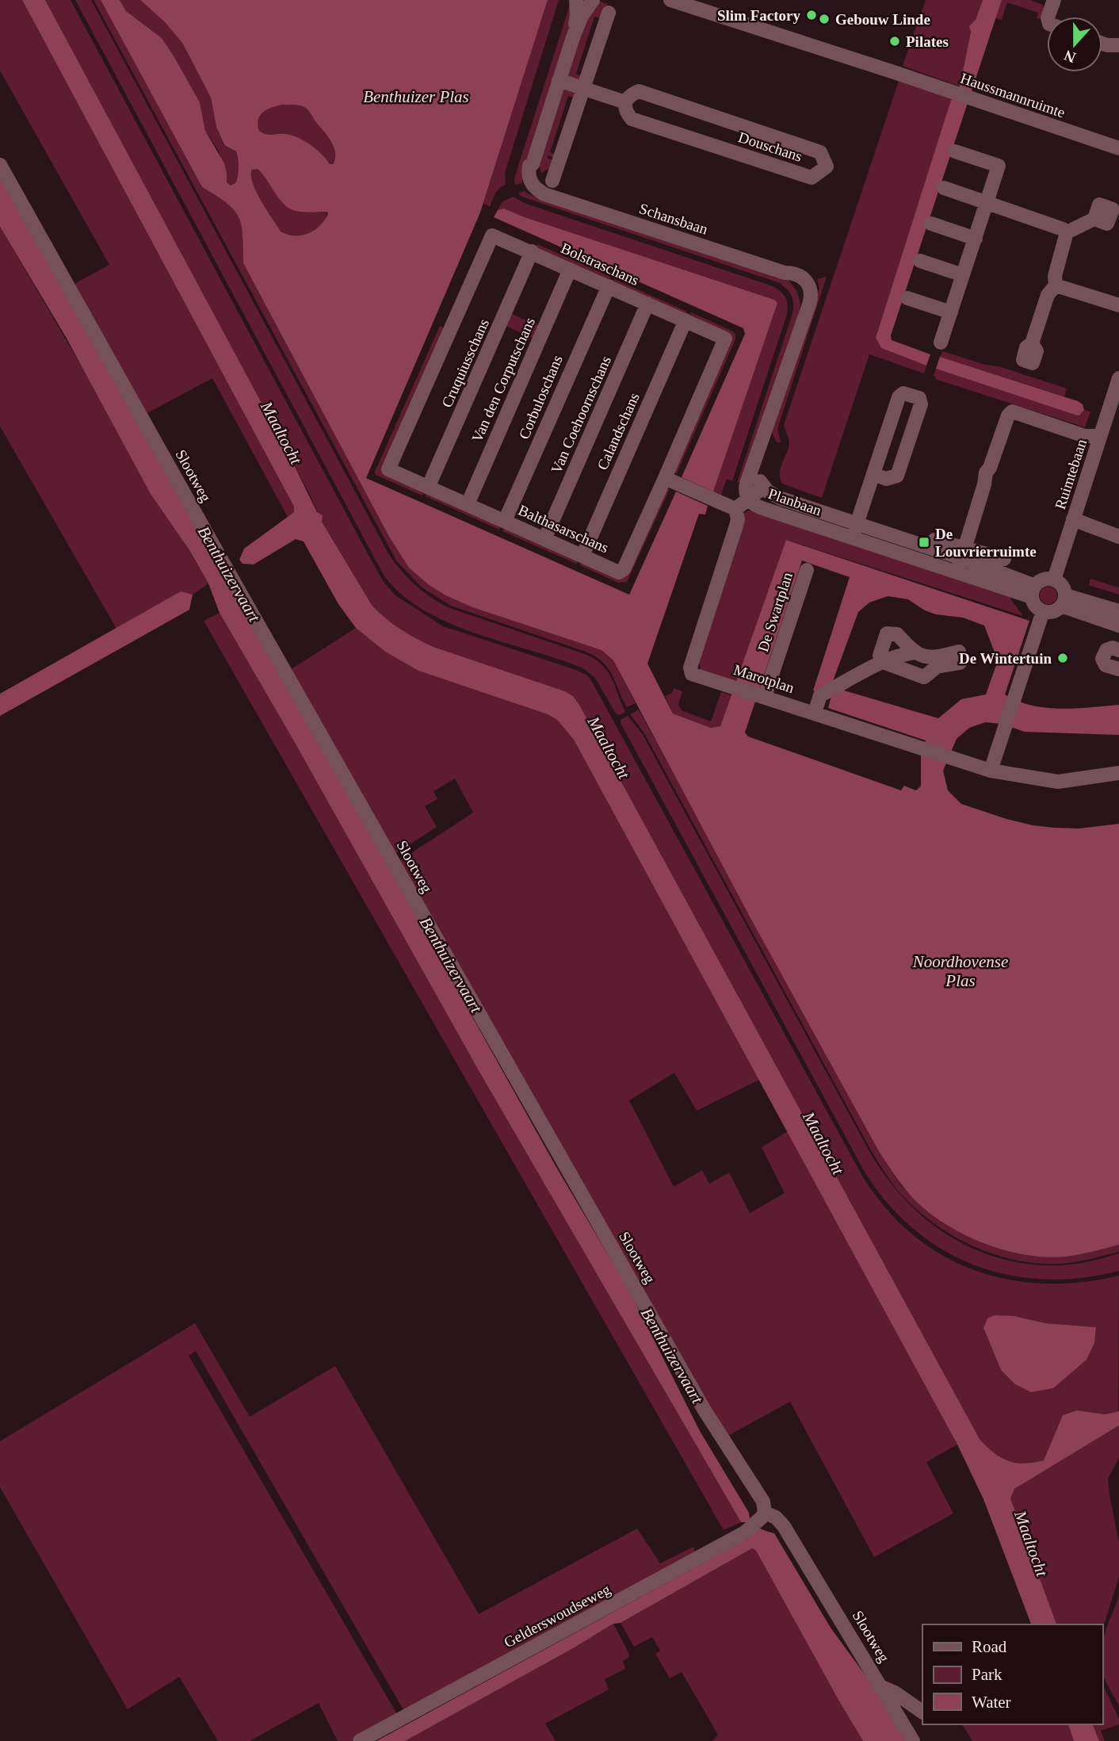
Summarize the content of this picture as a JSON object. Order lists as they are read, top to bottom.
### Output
{
  "streets": {
    "street": [
      "Haussmannruimte",
      "Douschans",
      "Schansbaan",
      "Bolstraschans",
      "Cruquiusschans",
      "Van den Corputschans",
      "Corbuloschans",
      "Van Coehoornschans",
      "Calandschans",
      "Ruimtebaan",
      "Slootweg",
      "Planbaan",
      "Balthasarschans",
      "De Swartplan",
      "Marotplan",
      "Gelderswoudseweg"
    ]
  },
  "crossings": [
    ["Schansbaan", "Planbaan"],
    ["Bolstraschans", "Cruquiusschans"],
    ["Bolstraschans", "Van den Corputschans"],
    ["Bolstraschans", "Corbuloschans"],
    ["Bolstraschans", "Van Coehoornschans"],
    ["Bolstraschans", "Calandschans"],
    ["Bolstraschans", "Balthasarschans"],
    ["Cruquiusschans", "Balthasarschans"],
    ["Van den Corputschans", "Balthasarschans"],
    ["Corbuloschans", "Balthasarschans"],
    ["Van Coehoornschans", "Balthasarschans"],
    ["Calandschans", "Balthasarschans"],
    ["Ruimtebaan", "Planbaan"],
    ["Slootweg", "Gelderswoudseweg"],
    ["De Swartplan", "Marotplan"]
  ],
  "water": [
    "Benthuizer Plas",
    "Maaltocht",
    "Benthuizervaart",
    "Noordhovense Plas"
  ],
  "places": {
    "other": [
      "Slim Factory",
      "Gebouw Linde",
      "Pilates",
      "De Wintertuin"
    ],
    "transit": ["De Louvrierruimte"]
  },
  "legend": ["Road", "Park", "Water"],
  "north": "bottom"
}
